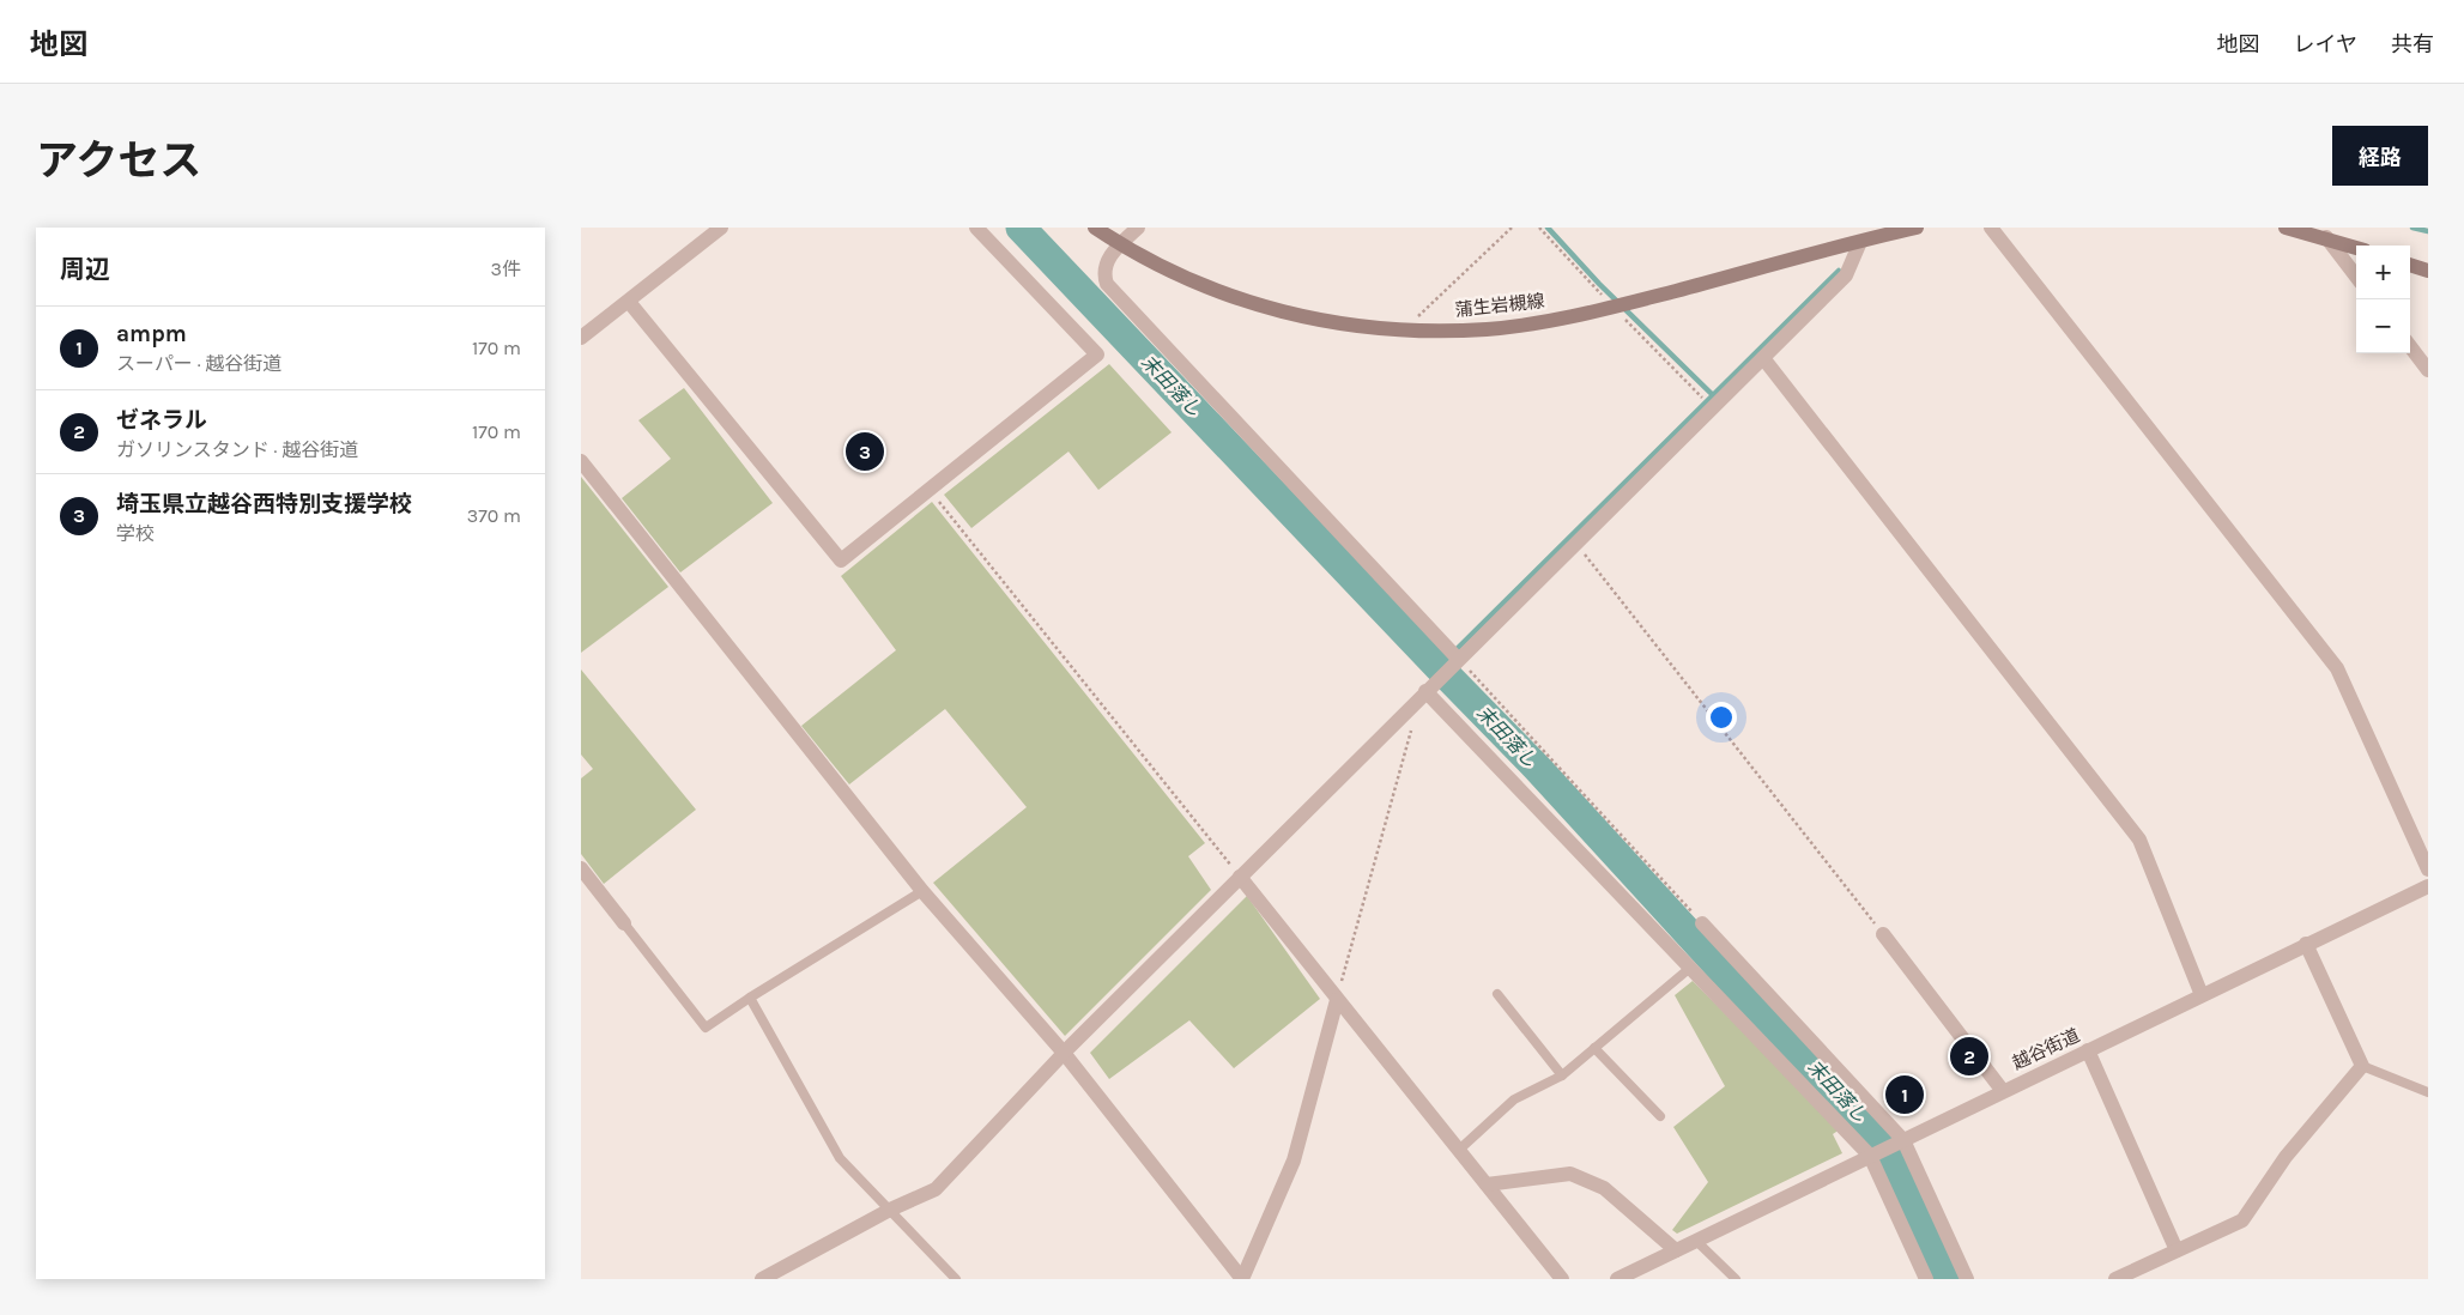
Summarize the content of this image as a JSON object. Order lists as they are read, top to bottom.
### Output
{
  "streets": {
    "main road": ["蒲生岩槻線"],
    "street": ["越谷街道"]
  },
  "water": ["末田落し"],
  "page": {
    "header": "地図",
    "nav": ["地図", "レイヤ", "共有"],
    "title": "アクセス",
    "buttons": "経路",
    "heading": ["周辺", "3件"],
    "map_buttons": ["+", "−"],
    "list": [
      {
        "mark": "1",
        "name": "ampm",
        "note": "スーパー · 越谷街道",
        "value": "170 m"
      },
      {
        "mark": "2",
        "name": "ゼネラル",
        "note": "ガソリンスタンド · 越谷街道",
        "value": "170 m"
      },
      {
        "mark": "3",
        "name": "埼玉県立越谷西特別支援学校",
        "note": "学校",
        "value": "370 m"
      }
    ],
    "pins": ["3", "2", "1"]
  }
}
